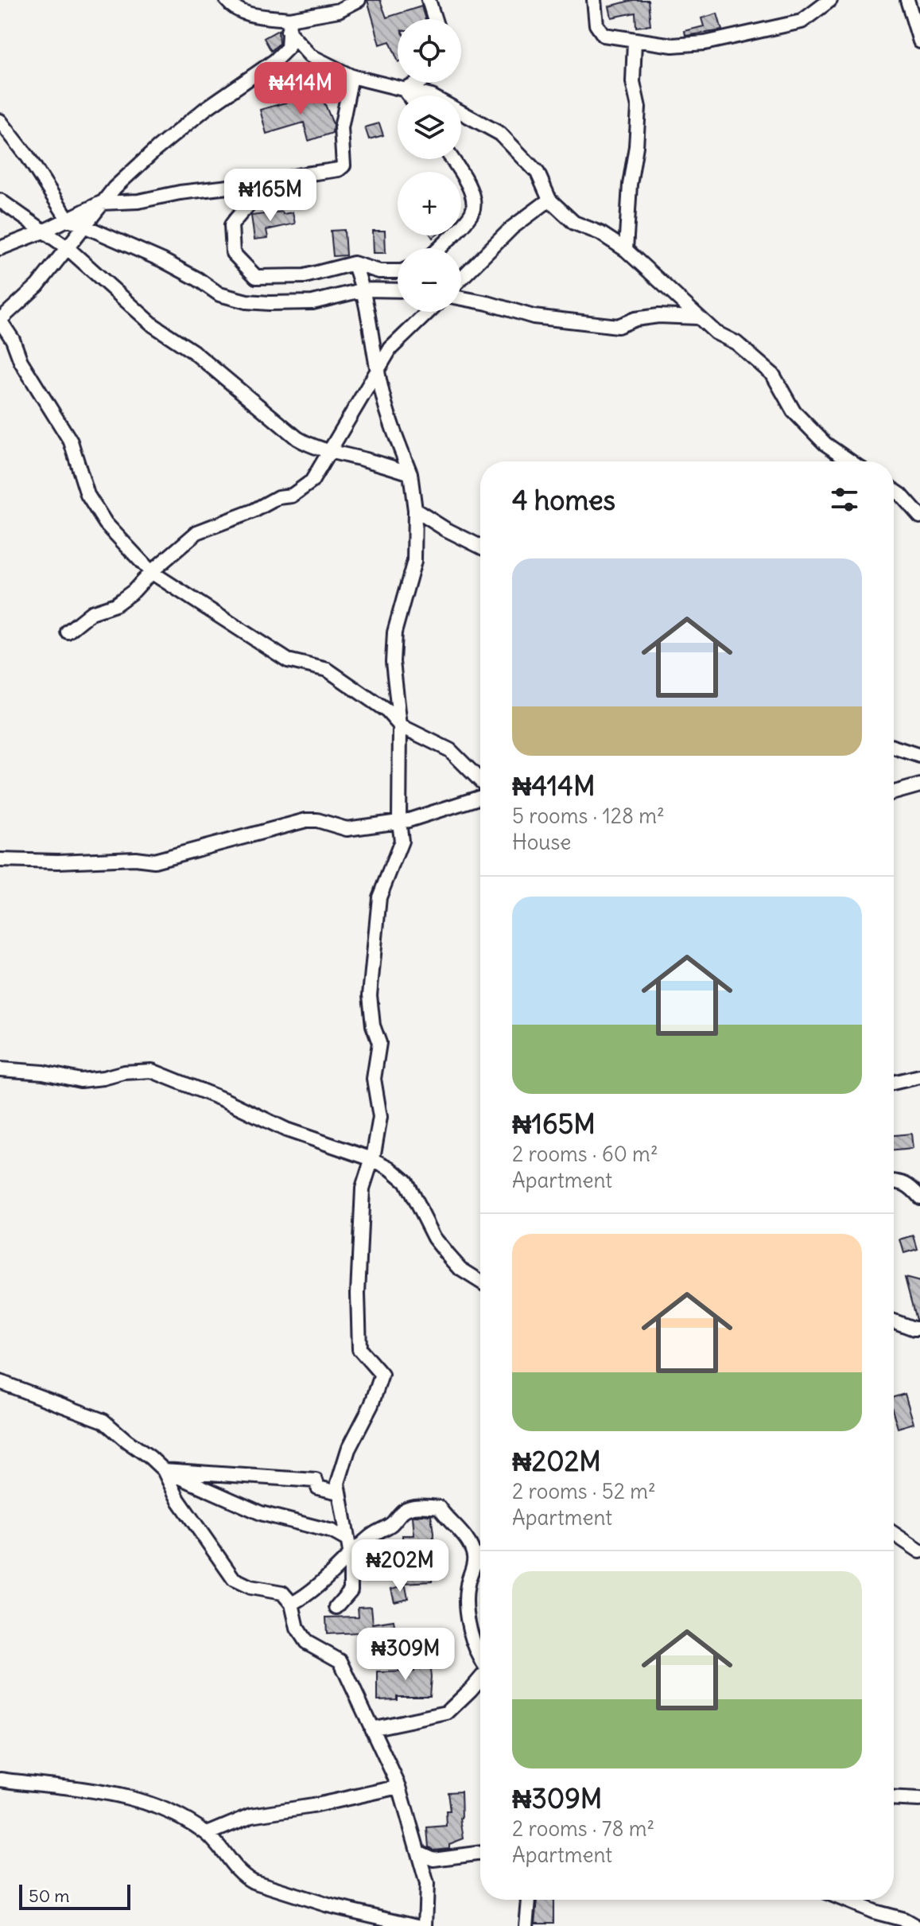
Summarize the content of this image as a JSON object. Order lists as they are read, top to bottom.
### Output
{
  "scale_bar": "50 m",
  "page": {
    "map_buttons": ["+", "−"],
    "price": [
      "₦414M",
      "₦165M",
      "₦202M",
      "₦309M"
    ],
    "heading": "4 homes",
    "list": [
      {
        "name": "₦414M",
        "note": "5 rooms · 128 m² · House"
      },
      {
        "name": "₦165M",
        "note": "2 rooms · 60 m² · Apartment"
      },
      {
        "name": "₦202M",
        "note": "2 rooms · 52 m² · Apartment"
      },
      {
        "name": "₦309M",
        "note": "2 rooms · 78 m² · Apartment"
      }
    ],
    "scale": "50 m"
  }
}
